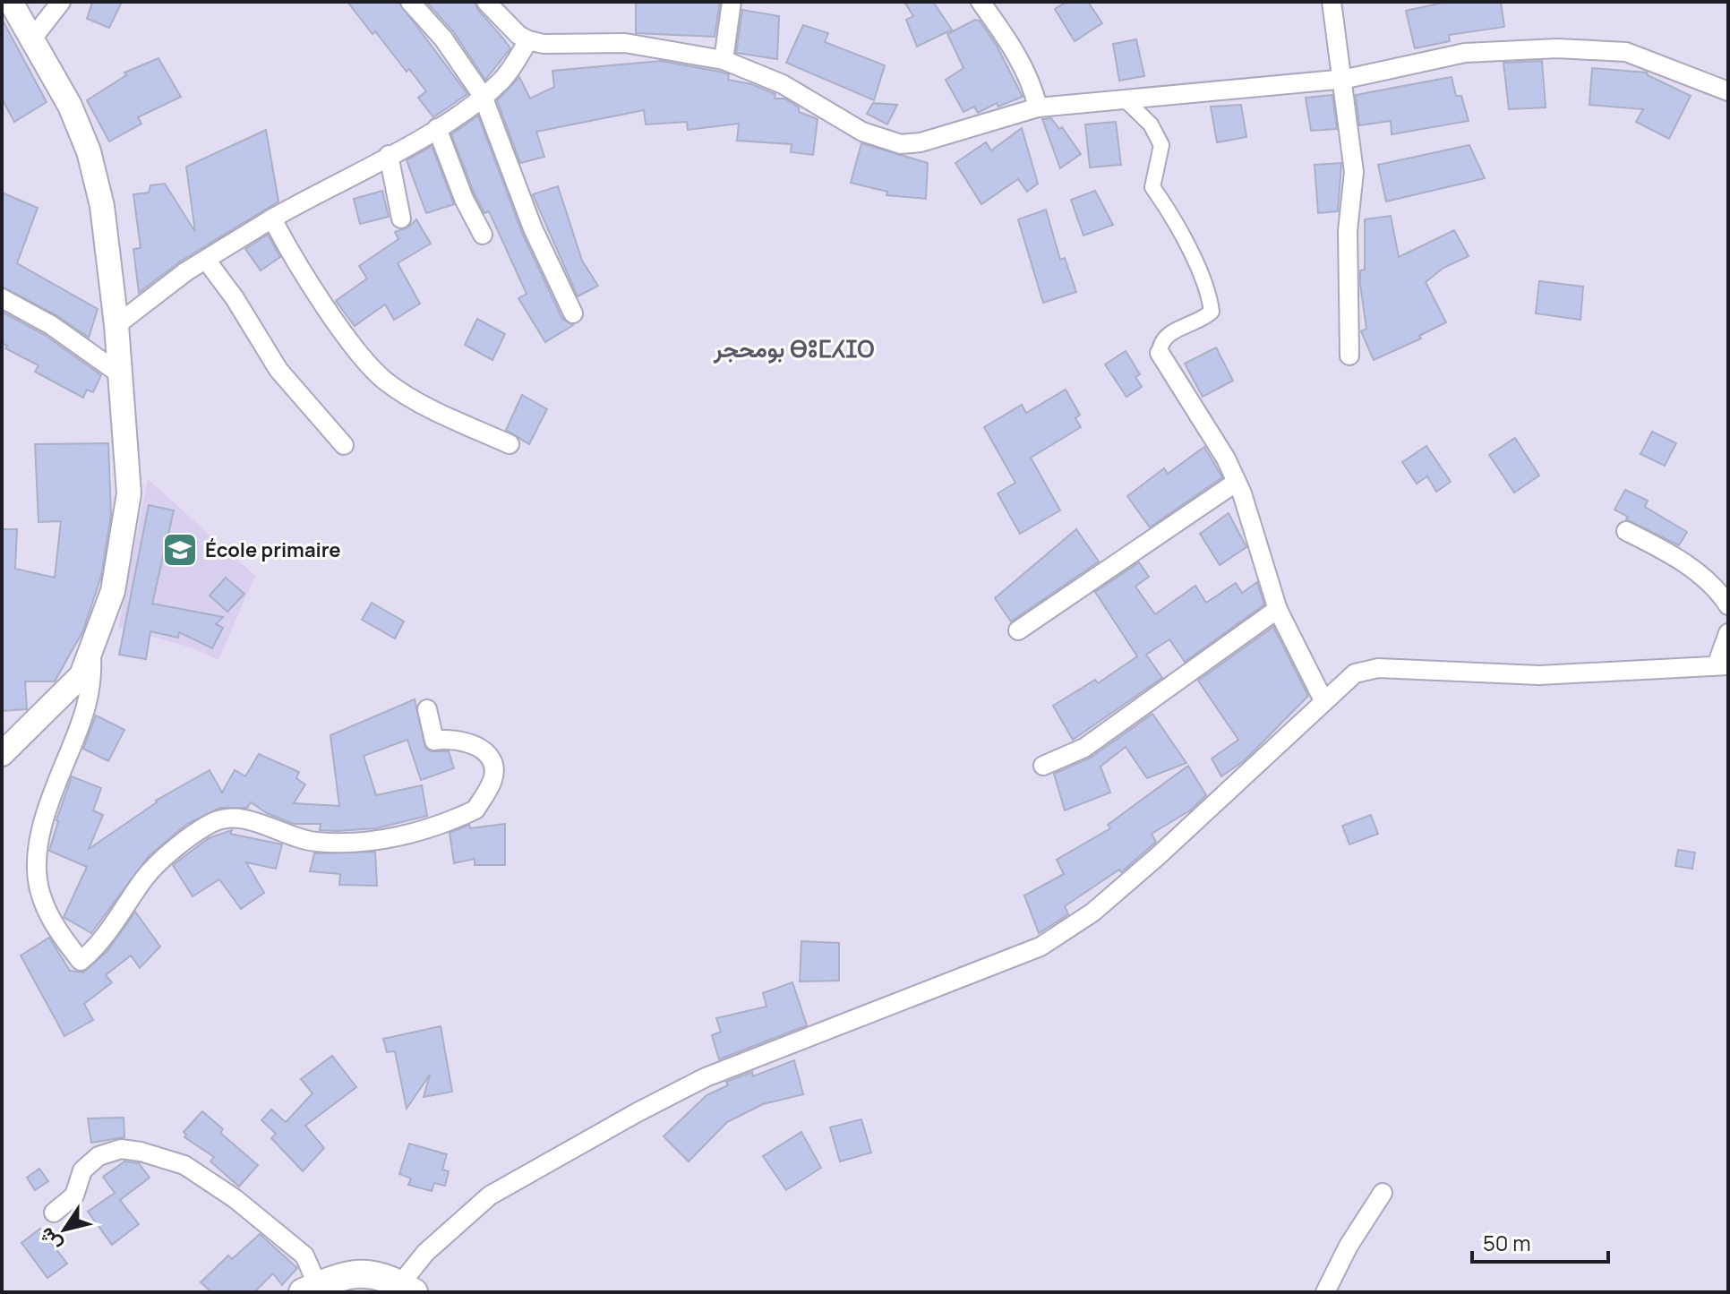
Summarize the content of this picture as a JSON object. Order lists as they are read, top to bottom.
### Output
{
  "districts": ["بومحجر ⴱⵓⵎⵃⵊⵔ"],
  "places": {
    "school or university": ["École primaire"]
  },
  "scale_bar": "50 m",
  "north": "bottom left"
}
